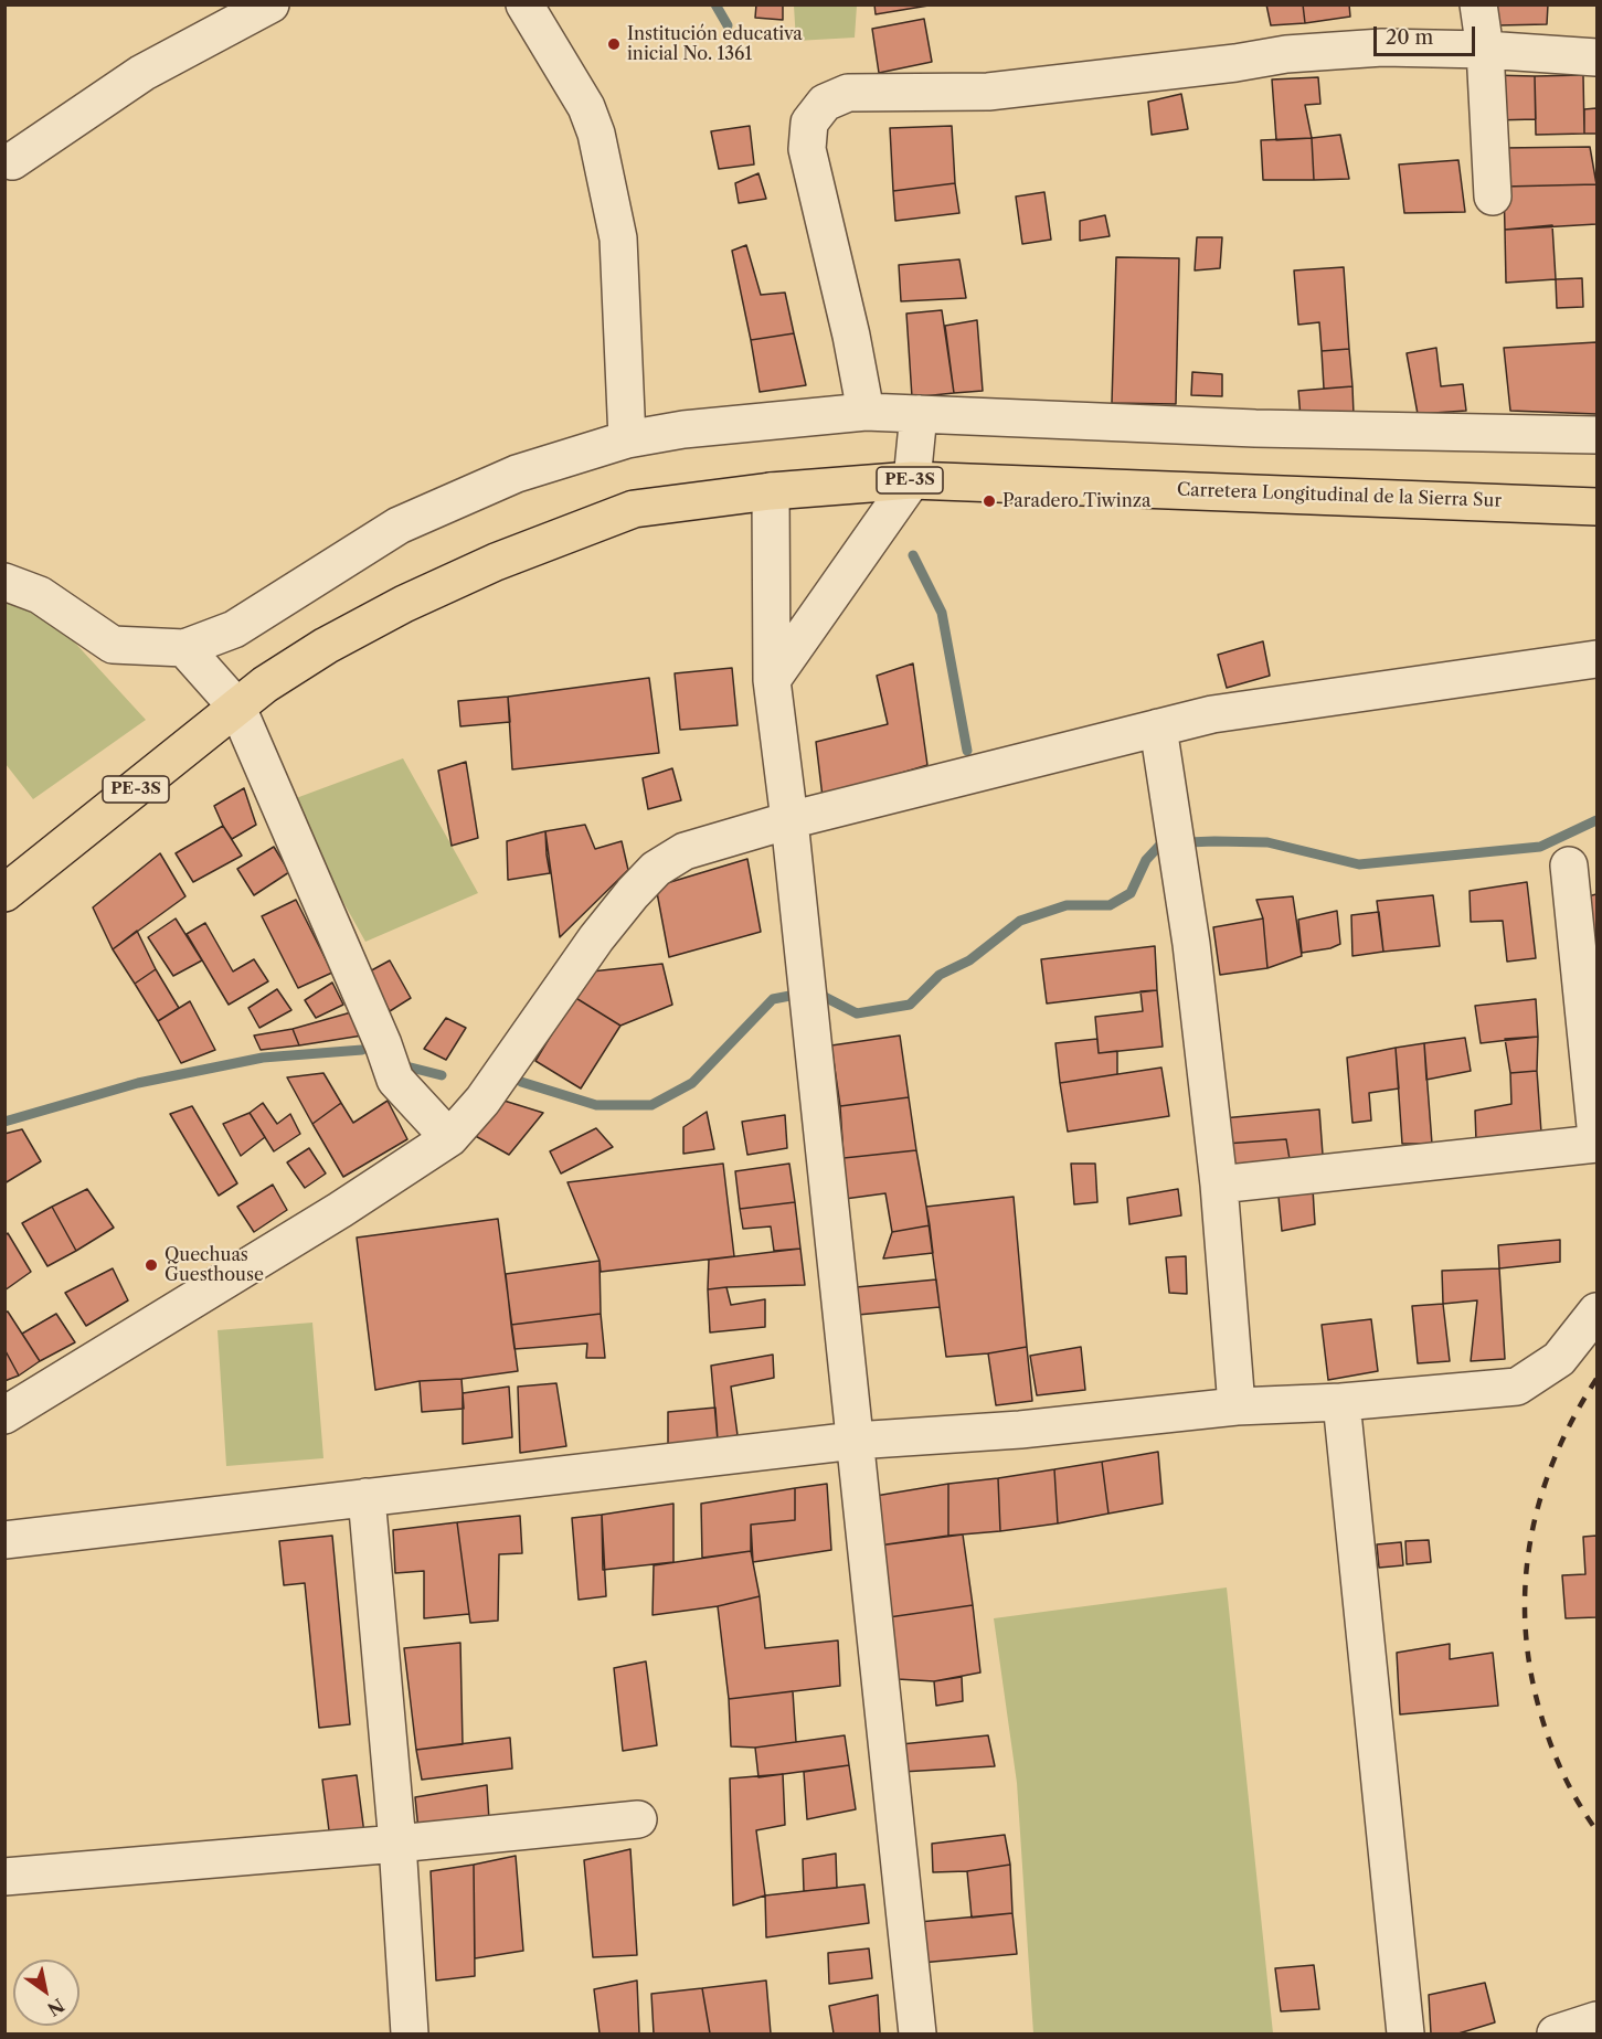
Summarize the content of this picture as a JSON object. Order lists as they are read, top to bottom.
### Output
{
  "streets": {
    "highway": ["PE-3S", "Carretera Longitudinal de la Sierra Sur"]
  },
  "places": ["Institución educativa inicial No. 1361", "Paradero Tiwinza", "Quechuas Guesthouse"],
  "scale_bar": "20 m",
  "north": "bottom right"
}
